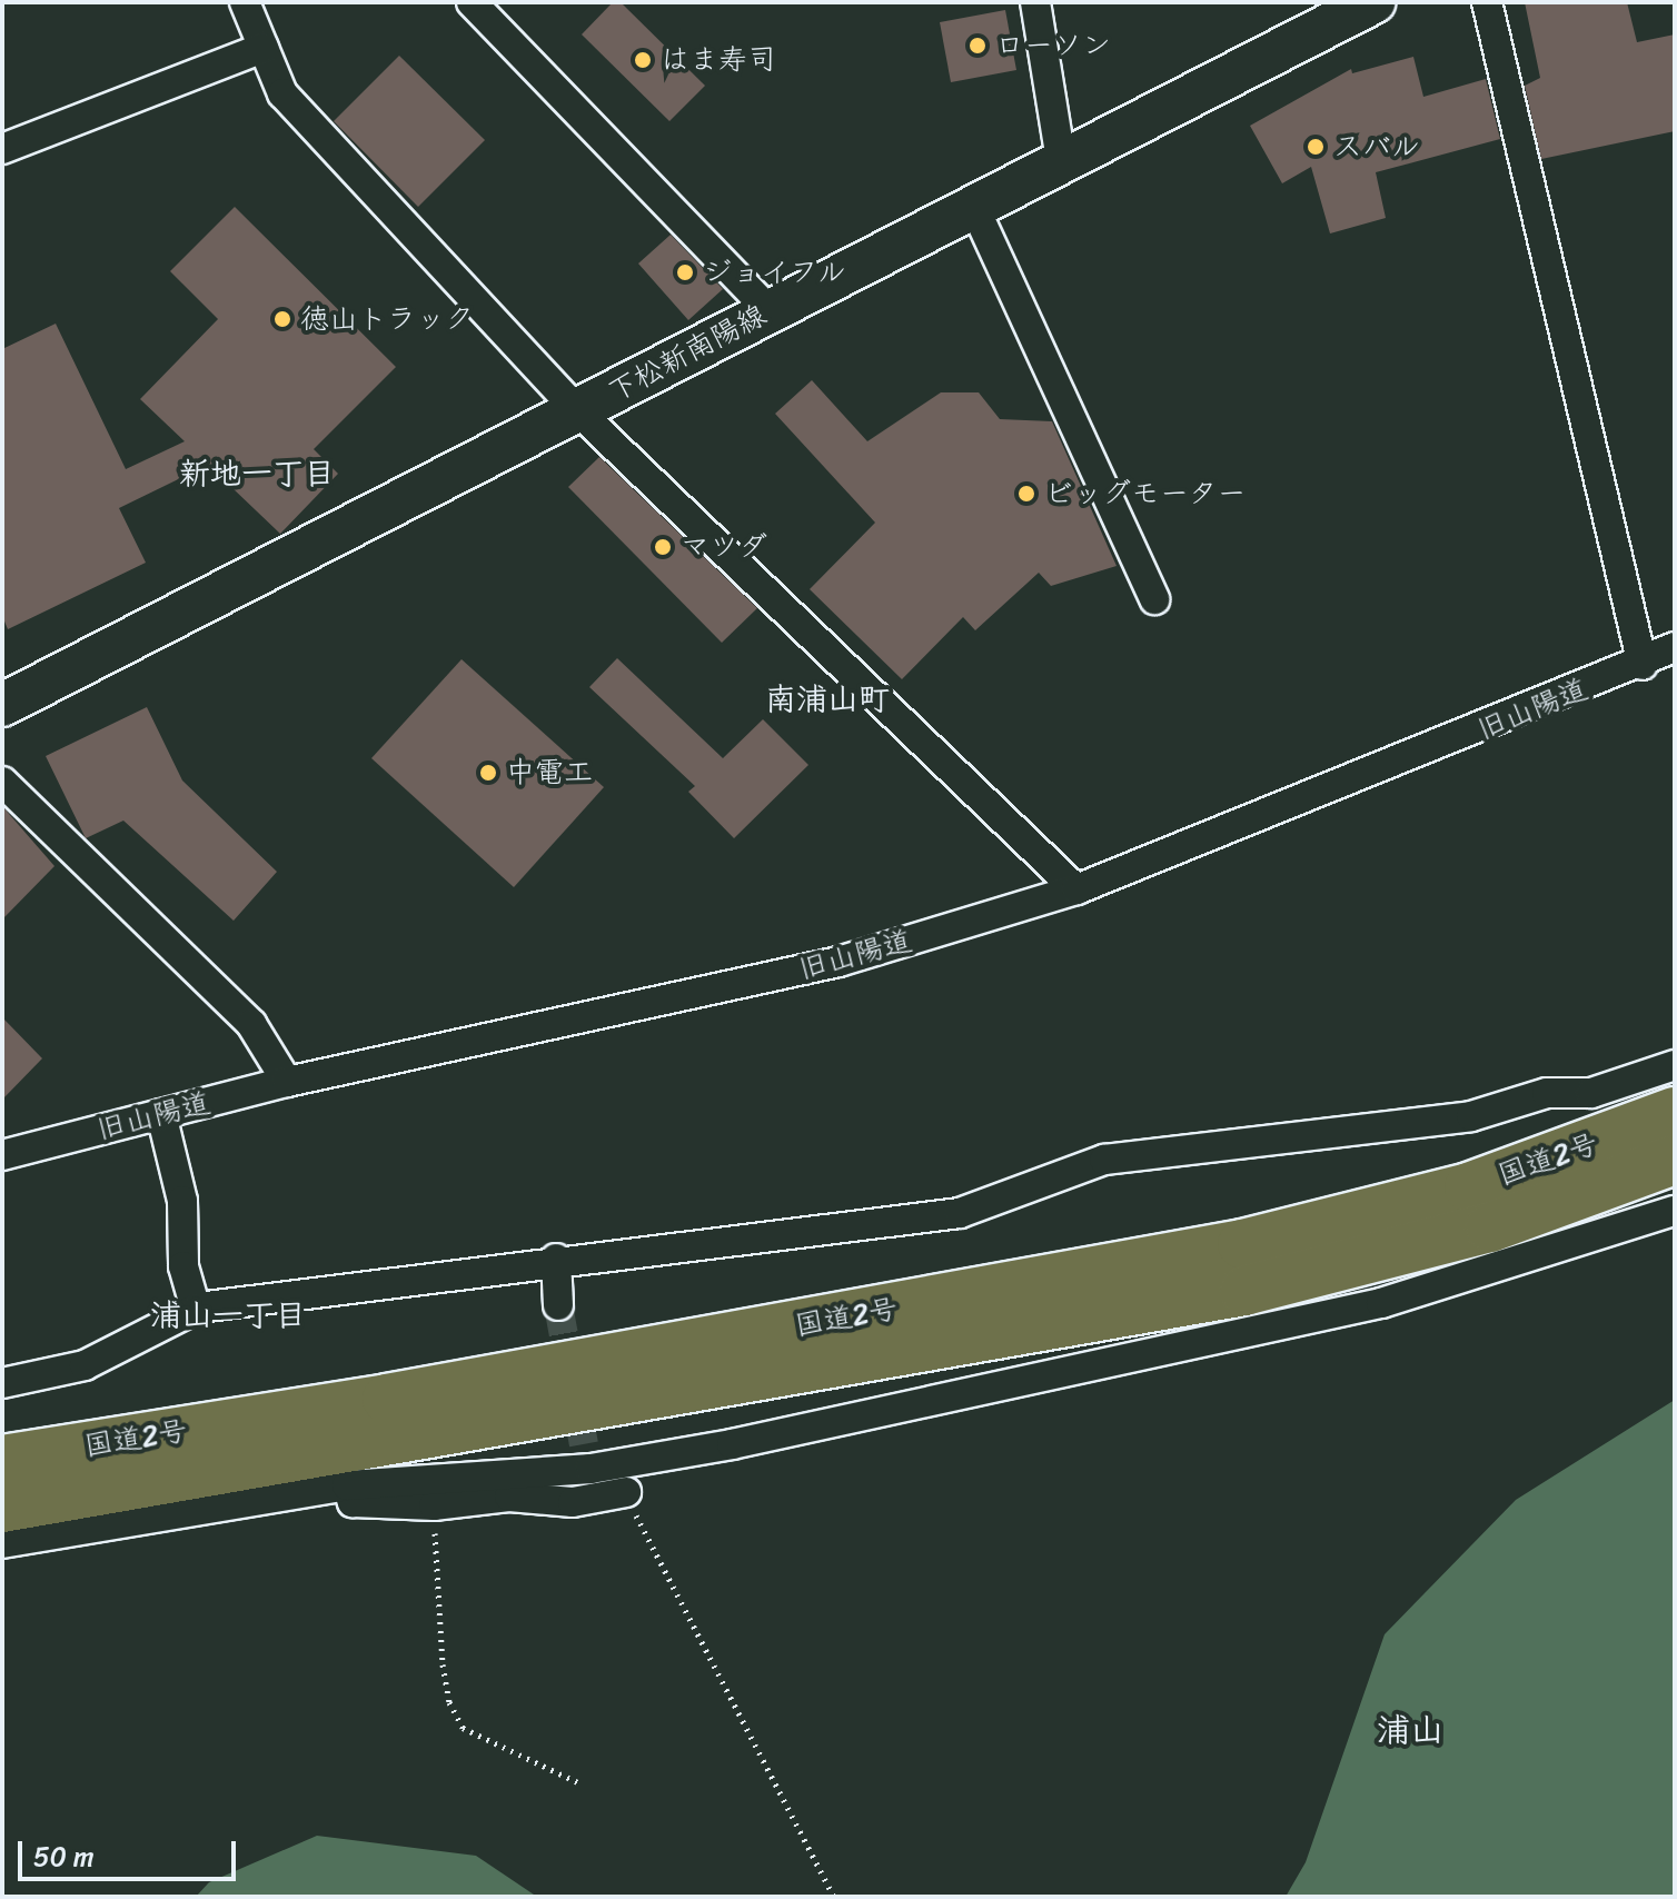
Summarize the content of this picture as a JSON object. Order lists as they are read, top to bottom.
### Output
{
  "streets": {
    "highway": ["国道2号"],
    "main road": ["下松新南陽線"],
    "street": ["旧山陽道"]
  },
  "districts": [
    "新地一丁目",
    "南浦山町",
    "浦山一丁目",
    "浦山"
  ],
  "places": [
    "ローソン",
    "はま寿司",
    "スバル",
    "ジョイフル",
    "徳山トラック",
    "ビッグモーター",
    "マツダ",
    "中電工"
  ],
  "scale_bar": "50 m"
}
